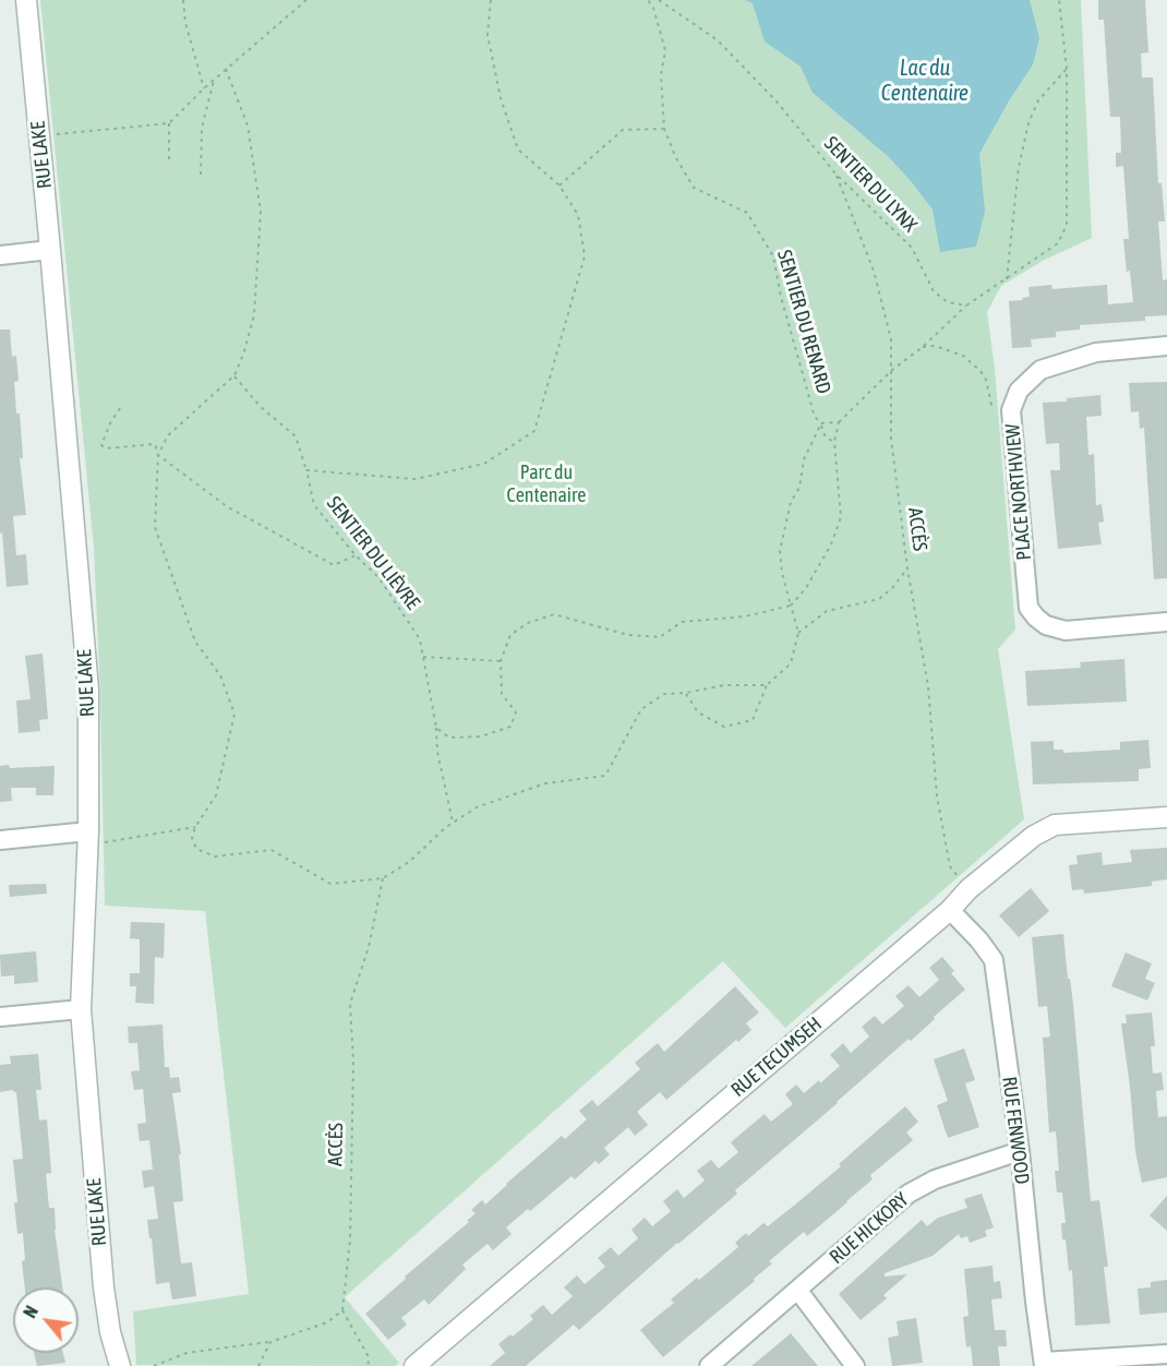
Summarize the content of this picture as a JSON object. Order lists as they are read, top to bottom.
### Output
{
  "streets": {
    "street": [
      "RUE LAKE",
      "PLACE NORTHVIEW",
      "RUE TECUMSEH",
      "RUE FENWOOD",
      "RUE HICKORY"
    ],
    "path": [
      "SENTIER DU LYNX",
      "SENTIER DU RENARD",
      "ACCÈS",
      "SENTIER DU LIÈVRE"
    ]
  },
  "crossings": [
    ["SENTIER DU LYNX", "ACCÈS"],
    ["ACCÈS", "RUE TECUMSEH"],
    ["RUE TECUMSEH", "RUE FENWOOD"],
    ["RUE FENWOOD", "RUE HICKORY"]
  ],
  "water": ["Lac du Centenaire"],
  "parks": ["Parc du Centenaire"],
  "north": "top left"
}
